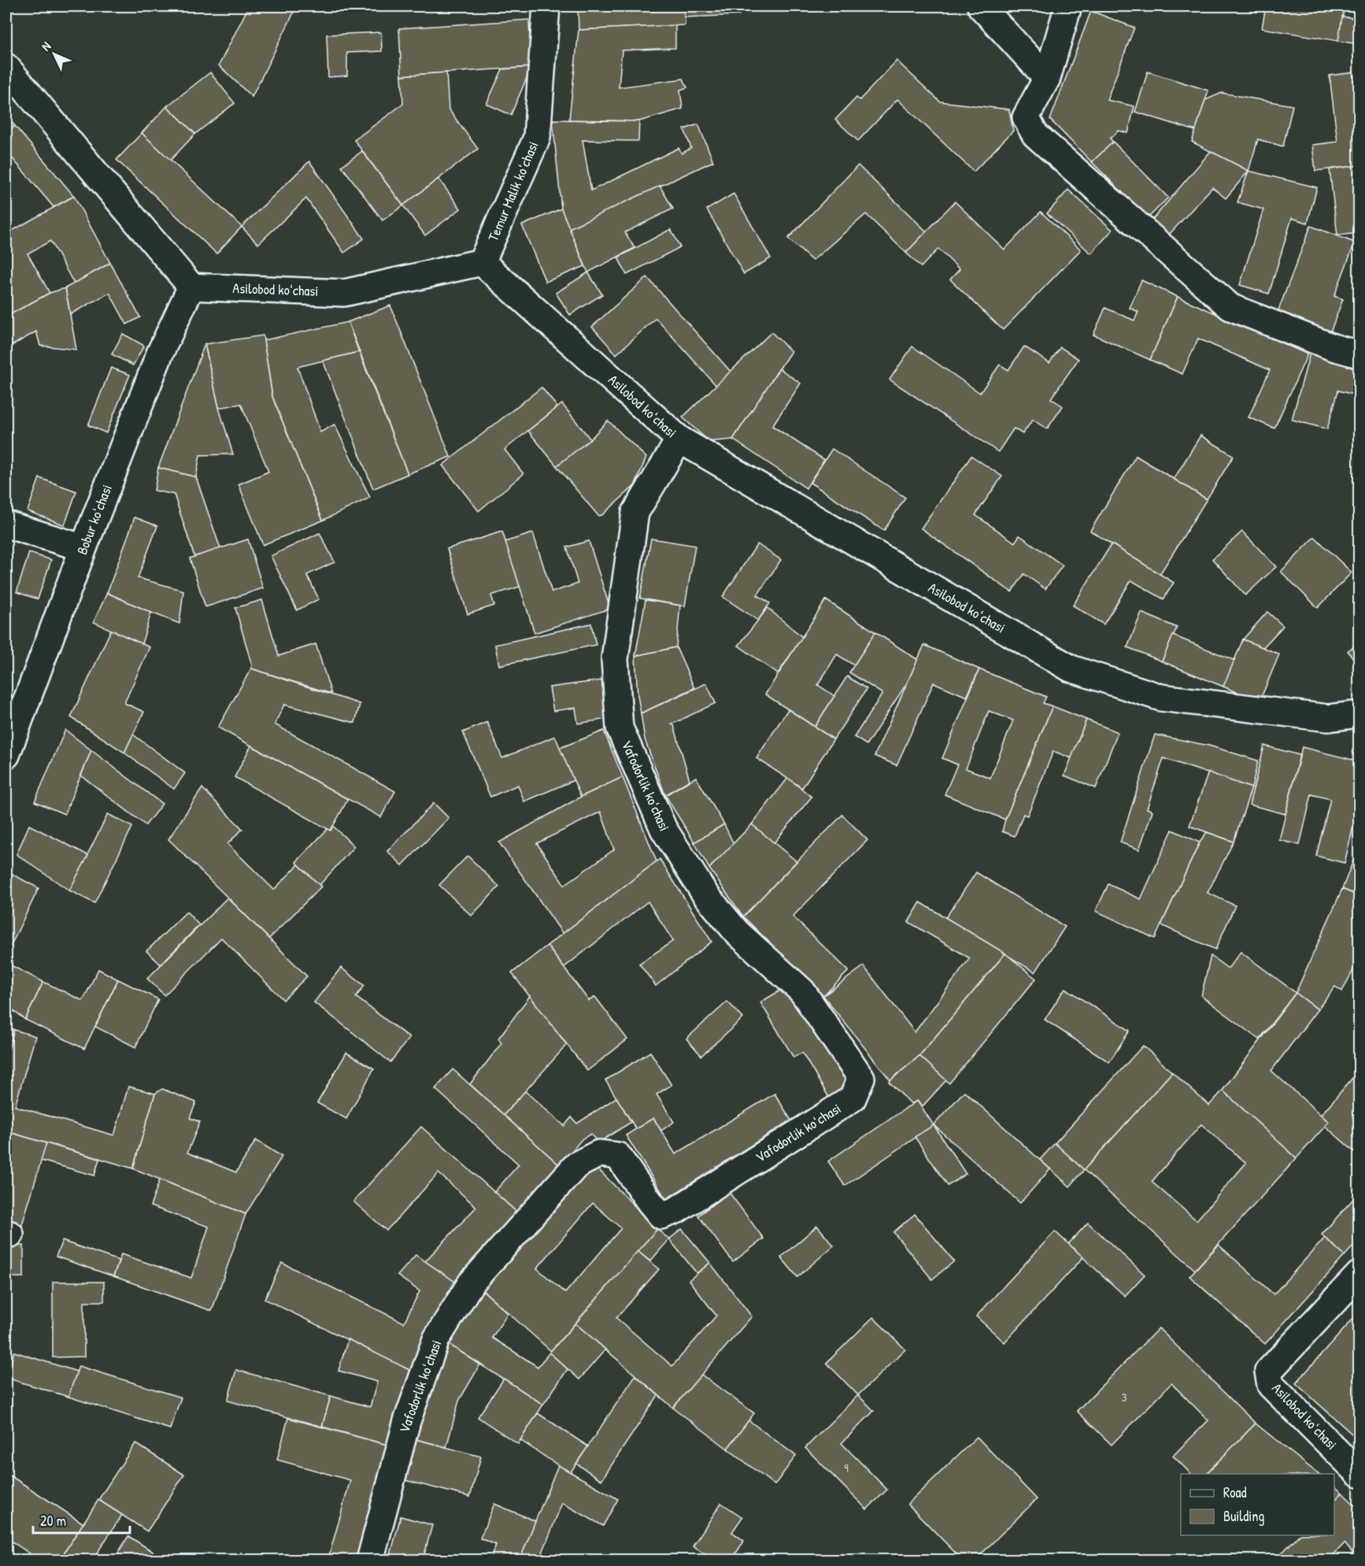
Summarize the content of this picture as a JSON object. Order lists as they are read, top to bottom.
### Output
{
  "streets": {
    "street": [
      "Temur Malik koʻchasi",
      "Asilobod koʻchasi",
      "Bobur koʻchasi",
      "Vafodorlik koʻchasi"
    ]
  },
  "crossings": [
    ["Temur Malik koʻchasi", "Asilobod koʻchasi"],
    ["Asilobod koʻchasi", "Bobur koʻchasi"],
    ["Asilobod koʻchasi", "Vafodorlik koʻchasi"]
  ],
  "house_numbers": ["3", "9"],
  "legend": ["Road", "Building"],
  "scale_bar": "20 m",
  "north": "top left"
}
